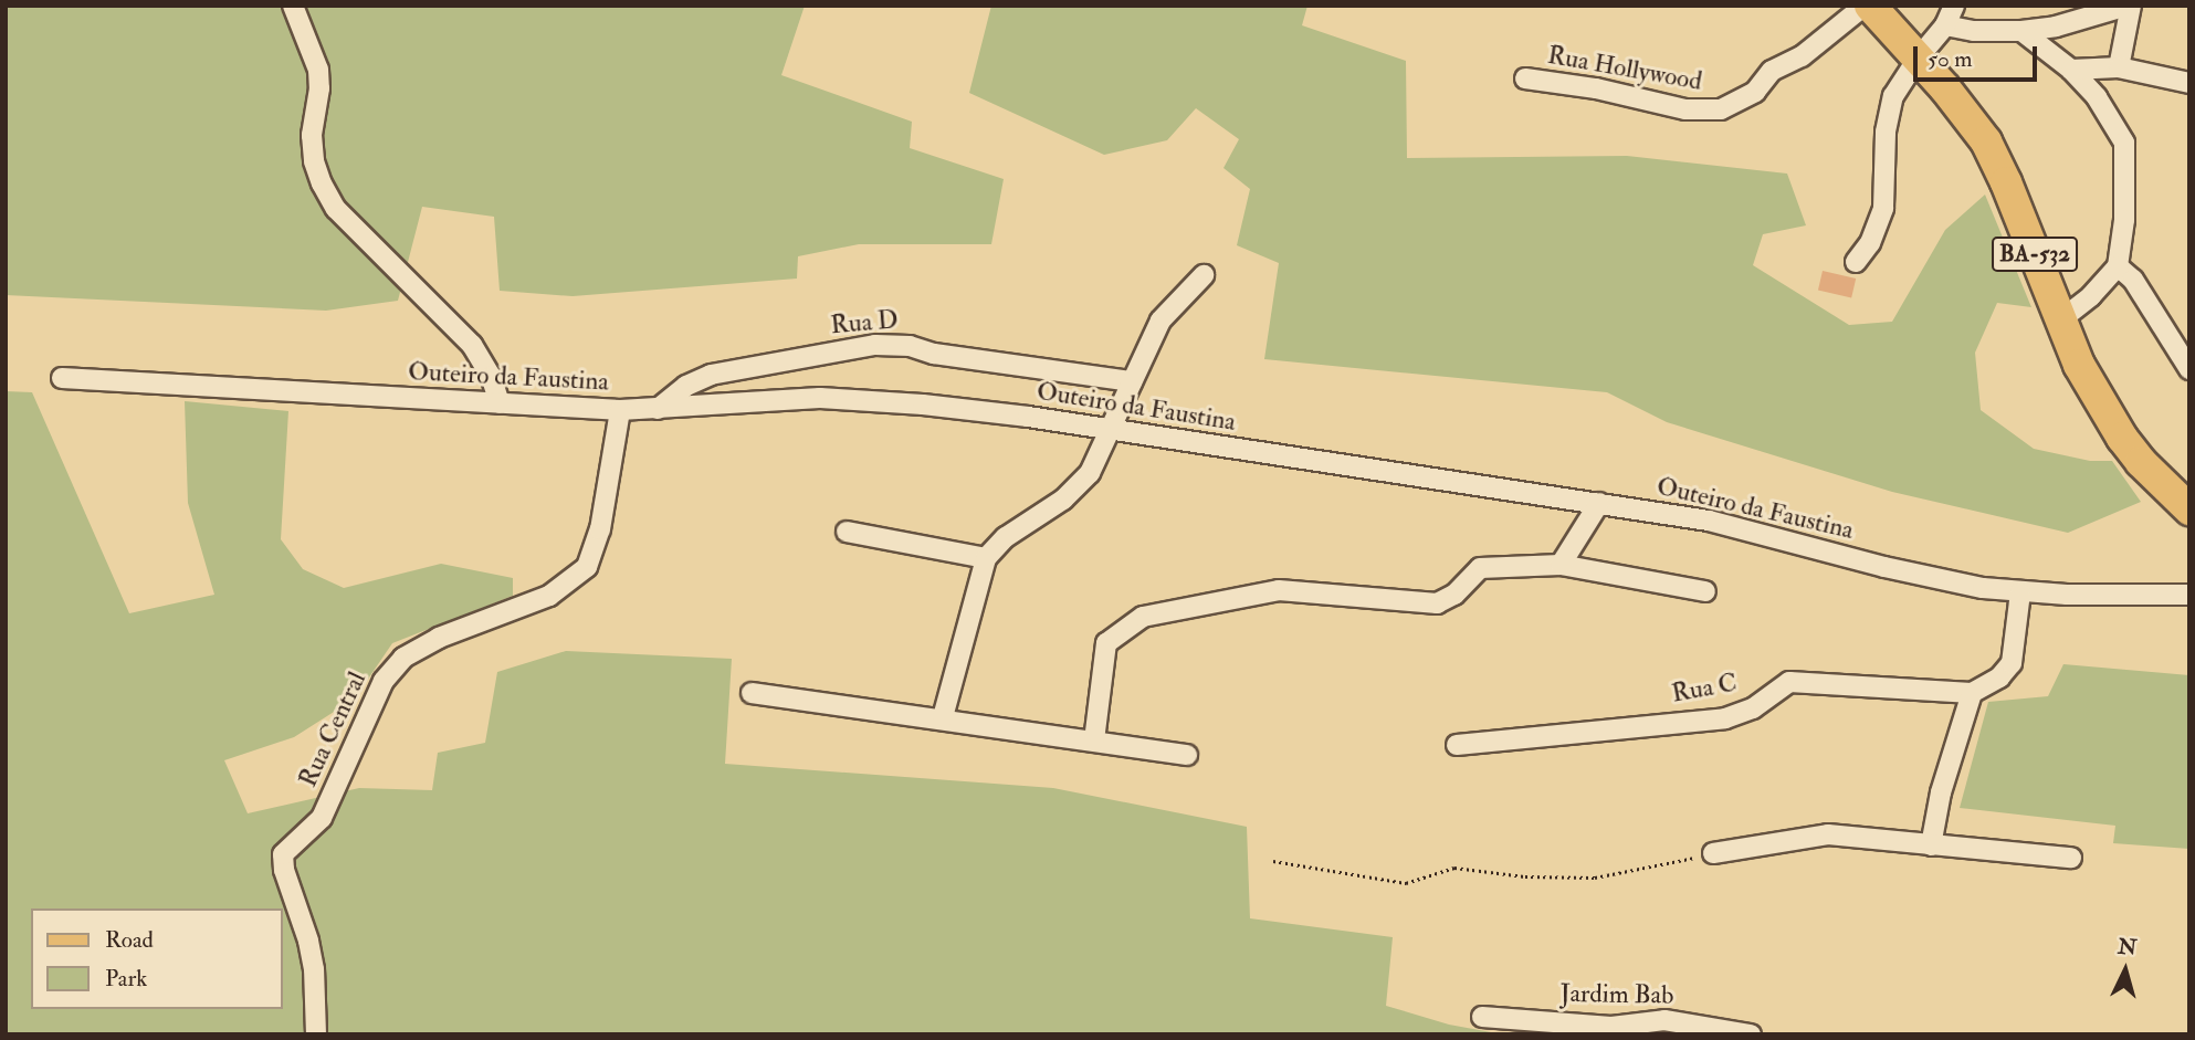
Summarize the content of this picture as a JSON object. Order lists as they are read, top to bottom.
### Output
{
  "streets": {
    "main road": ["BA-532"],
    "street": [
      "Rua Hollywood",
      "Rua D",
      "Outeiro da Faustina",
      "Rua C",
      "Rua Central",
      "Jardim Bab"
    ]
  },
  "crossings": [
    ["Rua Hollywood", "BA-532"],
    ["Rua D", "Outeiro da Faustina"],
    ["Outeiro da Faustina", "Rua Central"]
  ],
  "legend": ["Road", "Park"],
  "scale_bar": "50 m",
  "north": "top"
}
